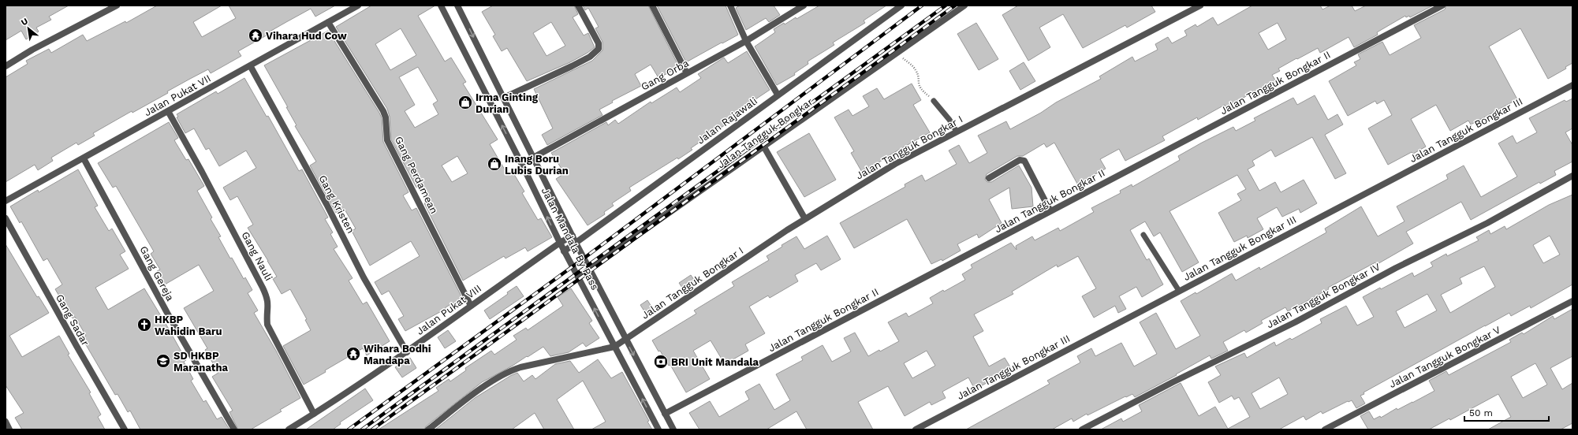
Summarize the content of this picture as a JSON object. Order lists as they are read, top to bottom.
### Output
{
  "streets": {
    "street": [
      "Gang Orba",
      "Jalan Tangguk Bongkar II",
      "Jalan Pukat VII",
      "Jalan Rajawali",
      "Jalan Tangguk Bongkar III",
      "Jalan Tangguk Bongkar",
      "Jalan Tangguk Bongkar I",
      "Gang Perdamean",
      "Gang Kristen",
      "Jalan Mandala By Pass",
      "Gang Nauli",
      "Gang Gereja",
      "Jalan Tangguk Bongkar IV",
      "Jalan Pukat VIII",
      "Gang Sadar",
      "Jalan Tangguk Bongkar V"
    ]
  },
  "crossings": [
    ["Gang Orba", "Jalan Mandala By Pass"],
    ["Jalan Tangguk Bongkar II", "Jalan Mandala By Pass"],
    ["Jalan Pukat VII", "Gang Perdamean"],
    ["Jalan Pukat VII", "Gang Kristen"],
    ["Jalan Pukat VII", "Gang Nauli"],
    ["Jalan Pukat VII", "Gang Gereja"],
    ["Jalan Rajawali", "Jalan Mandala By Pass"],
    ["Jalan Tangguk Bongkar", "Jalan Mandala By Pass"],
    ["Jalan Tangguk Bongkar I", "Jalan Mandala By Pass"],
    ["Gang Perdamean", "Jalan Pukat VIII"],
    ["Gang Kristen", "Jalan Pukat VIII"],
    ["Jalan Mandala By Pass", "Jalan Pukat VIII"],
    ["Gang Nauli", "Jalan Pukat VIII"]
  ],
  "places": {
    "temple": ["Vihara Hud Cow", "Wihara Bodhi Mandapa"],
    "shop": ["Irma Ginting Durian", "Inang Boru Lubis Durian"],
    "church": ["HKBP Wahidin Baru"],
    "school or university": ["SD HKBP Maranatha"],
    "bank": ["BRI Unit Mandala"]
  },
  "scale_bar": "50 m",
  "north": "top left"
}
